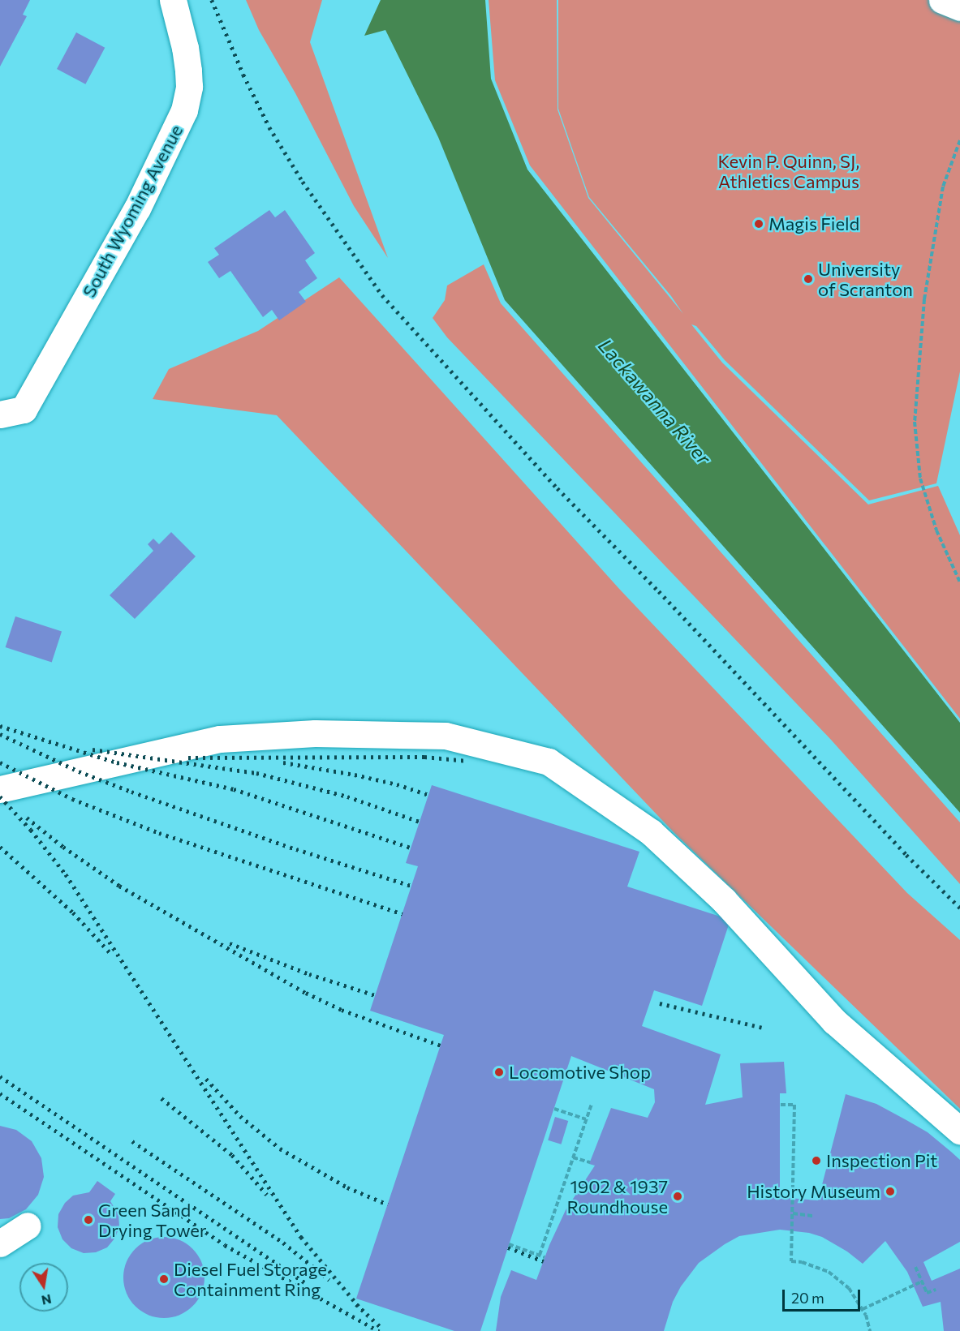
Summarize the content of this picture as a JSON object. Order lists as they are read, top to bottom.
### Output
{
  "streets": {
    "street": ["South Wyoming Avenue"]
  },
  "water": ["Lackawanna River"],
  "parks": ["Kevin P. Quinn, SJ, Athletics Campus"],
  "places": [
    "Magis Field",
    "University of Scranton",
    "Locomotive Shop",
    "Inspection Pit",
    "History Museum",
    "1902 & 1937 Roundhouse",
    "Green Sand Drying Tower",
    "Diesel Fuel Storage Containment Ring"
  ],
  "scale_bar": "20 m",
  "north": "bottom"
}
